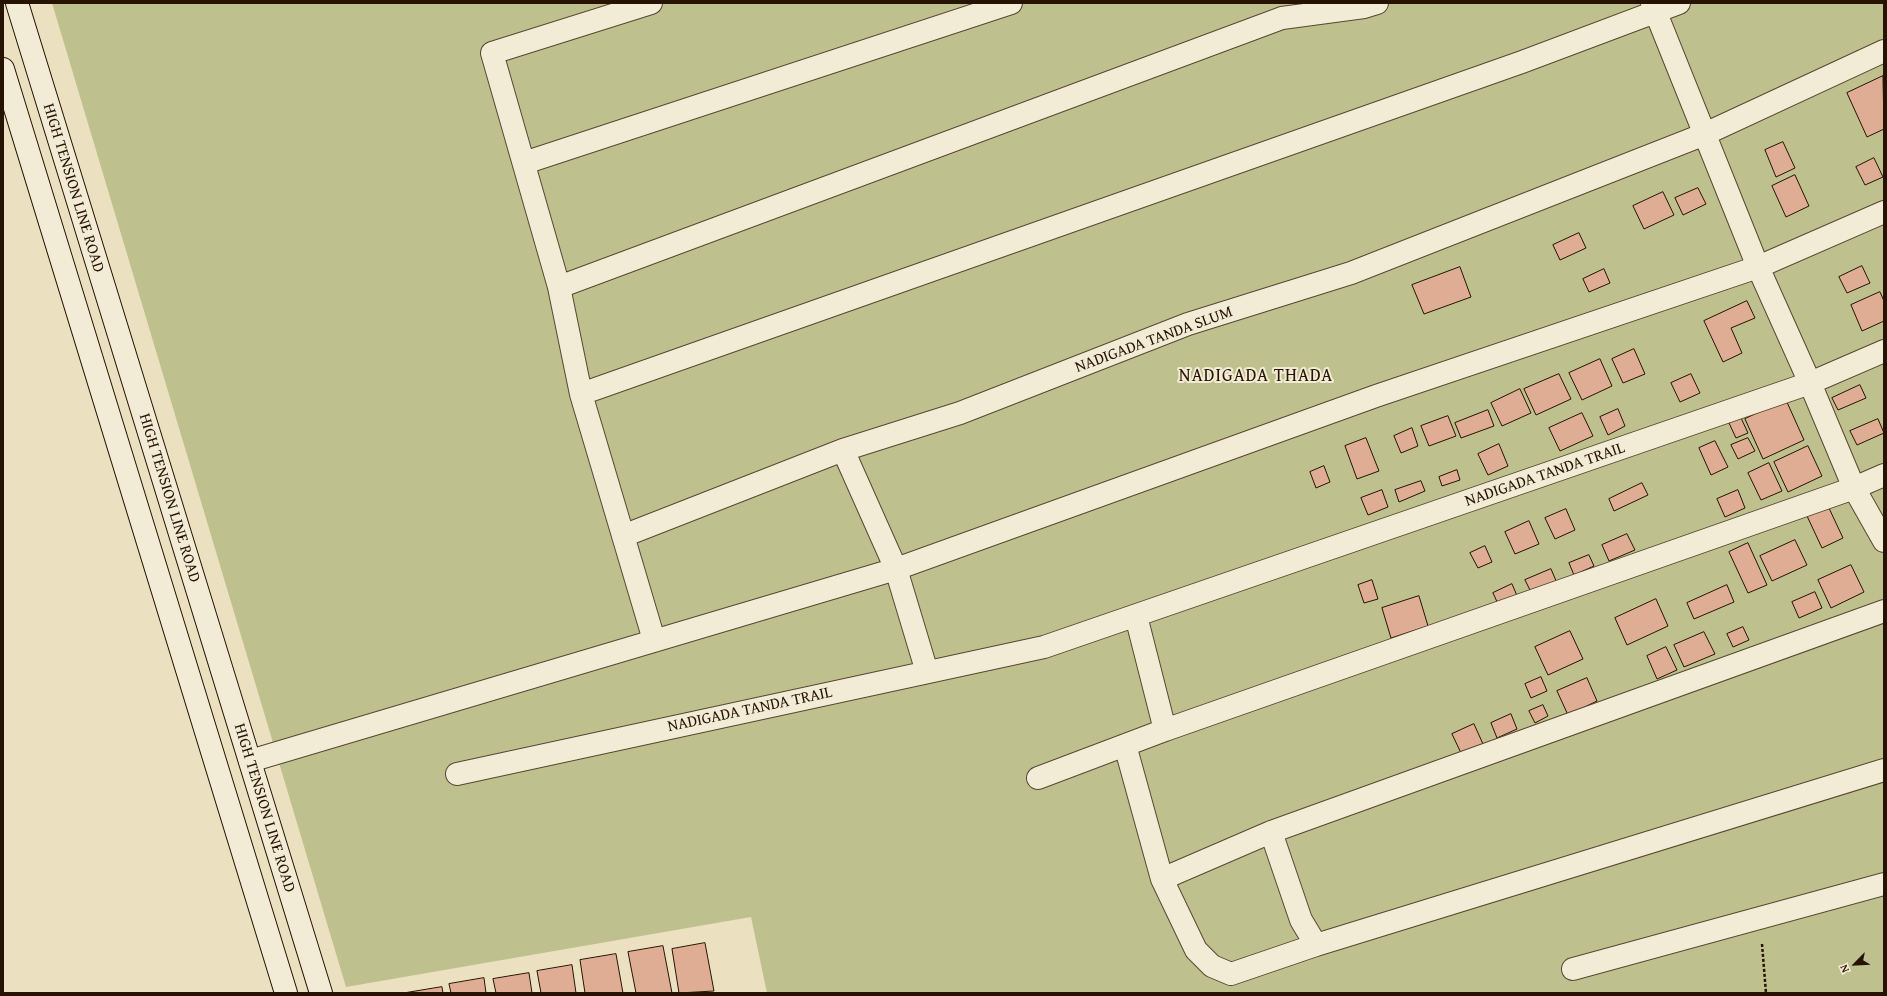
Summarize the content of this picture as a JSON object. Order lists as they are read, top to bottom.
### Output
{
  "streets": {
    "street": ["HIGH TENSION LINE ROAD", "NADIGADA TANDA SLUM", "NADIGADA TANDA TRAIL"]
  },
  "districts": ["NADIGADA THADA"],
  "north": "bottom left"
}
